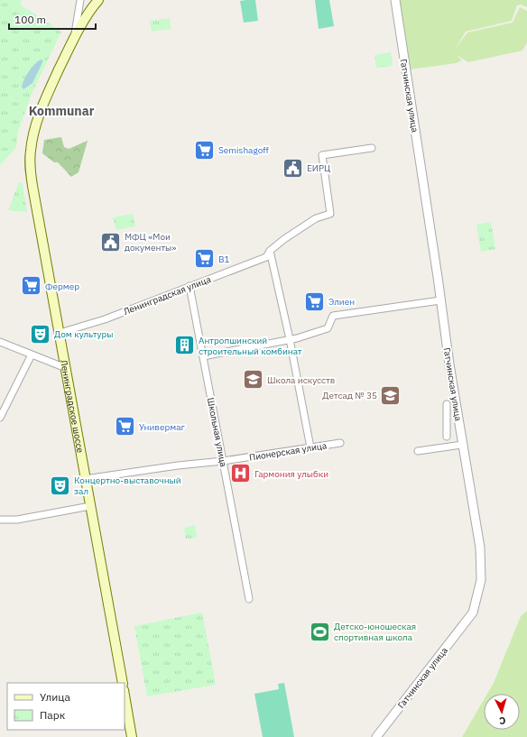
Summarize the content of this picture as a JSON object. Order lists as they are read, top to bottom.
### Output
{
  "streets": {
    "main road": ["Ленинградское шоссе"],
    "street": [
      "Гатчинская улица",
      "Ленинградская улица",
      "Школьная улица",
      "Пионерская улица"
    ]
  },
  "crossings": [
    ["Ленинградская улица", "Ленинградское шоссе"],
    ["Ленинградская улица", "Школьная улица"],
    ["Ленинградское шоссе", "Пионерская улица"],
    ["Школьная улица", "Пионерская улица"]
  ],
  "districts": ["Kommunar"],
  "places": {
    "supermarket": [
      "Semishagoff",
      "B1",
      "Фермер",
      "Элиен",
      "Универмаг"
    ],
    "public building": ["ЕИРЦ", "МФЦ «Мои документы»"],
    "theatre": ["Дом культуры", "Концертно-выставочный зал"],
    "building": ["Антропшинский строительный комбинат"],
    "school or university": ["Школа искусств", "Детсад № 35"],
    "hospital": ["Гармония улыбки"],
    "sports": ["Детско-юношеская спортивная школа"]
  },
  "legend": ["Улица", "Парк"],
  "scale_bar": "100 m",
  "north": "bottom"
}
